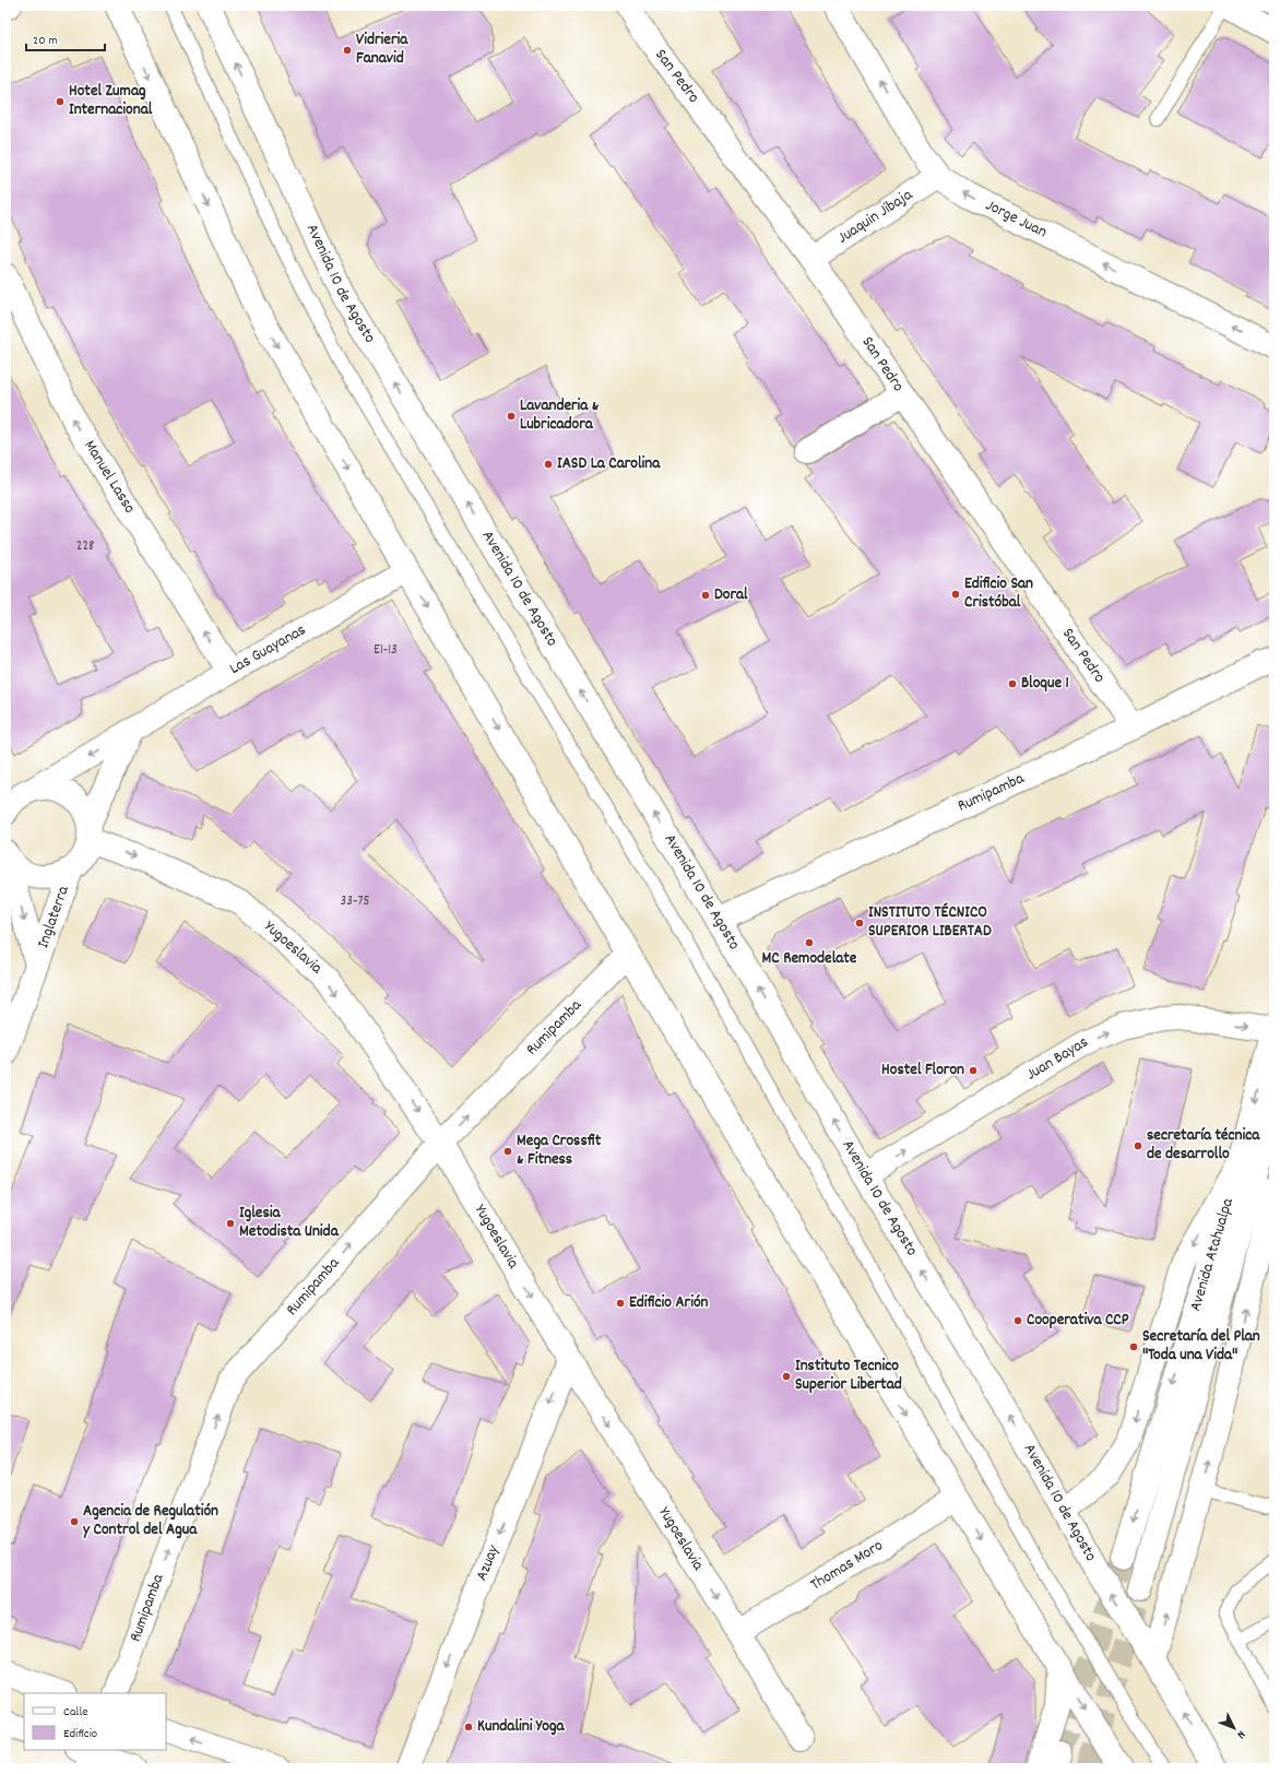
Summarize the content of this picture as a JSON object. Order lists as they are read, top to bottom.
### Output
{
  "streets": {
    "street": [
      "San Pedro",
      "Juaquin Jibaja",
      "Jorge Juan",
      "Avenida 10 de Agosto",
      "Manuel Lasso",
      "Las Guayanas",
      "Rumipamba",
      "Inglaterra",
      "Yugoeslavia",
      "Juan Bayas",
      "Avenida Atahualpa",
      "Azuay",
      "Thomas Moro"
    ]
  },
  "crossings": [
    ["San Pedro", "Juaquin Jibaja"],
    ["San Pedro", "Rumipamba"],
    ["Juaquin Jibaja", "Jorge Juan"],
    ["Avenida 10 de Agosto", "Rumipamba"],
    ["Avenida 10 de Agosto", "Juan Bayas"],
    ["Manuel Lasso", "Las Guayanas"],
    ["Rumipamba", "Yugoeslavia"],
    ["Yugoeslavia", "Azuay"],
    ["Yugoeslavia", "Thomas Moro"],
    ["Juan Bayas", "Avenida Atahualpa"]
  ],
  "one_way": [
    "Jorge Juan",
    "Rumipamba",
    "Inglaterra",
    "Yugoeslavia",
    "Juan Bayas",
    "Azuay"
  ],
  "places": [
    "Vidrieria Fanavid",
    "Hotel Zumag Internacional",
    "Lavanderia & Lubricadora",
    "IASD La Carolina",
    "Edificio San Cristóbal",
    "Doral",
    "Bloque 1",
    "INSTITUTO TÉCNICO SUPERIOR LIBERTAD",
    "MC Remodelate",
    "Hostel Floron",
    "secretaría técnica de desarrollo",
    "Mega Crossfit & Fitness",
    "Iglesia Metodista Unida",
    "Edificio Arión",
    "Cooperativa CCP",
    "Secretaría del Plan \"Toda una Vida\"",
    "Instituto Tecnico Superior Libertad",
    "Agencia de Regulatión y Control del Agua",
    "Kundalini Yoga"
  ],
  "house_numbers": ["228", "E1-13", "33-75"],
  "legend": ["Calle", "Edificio"],
  "scale_bar": "20 m",
  "north": "bottom right"
}
